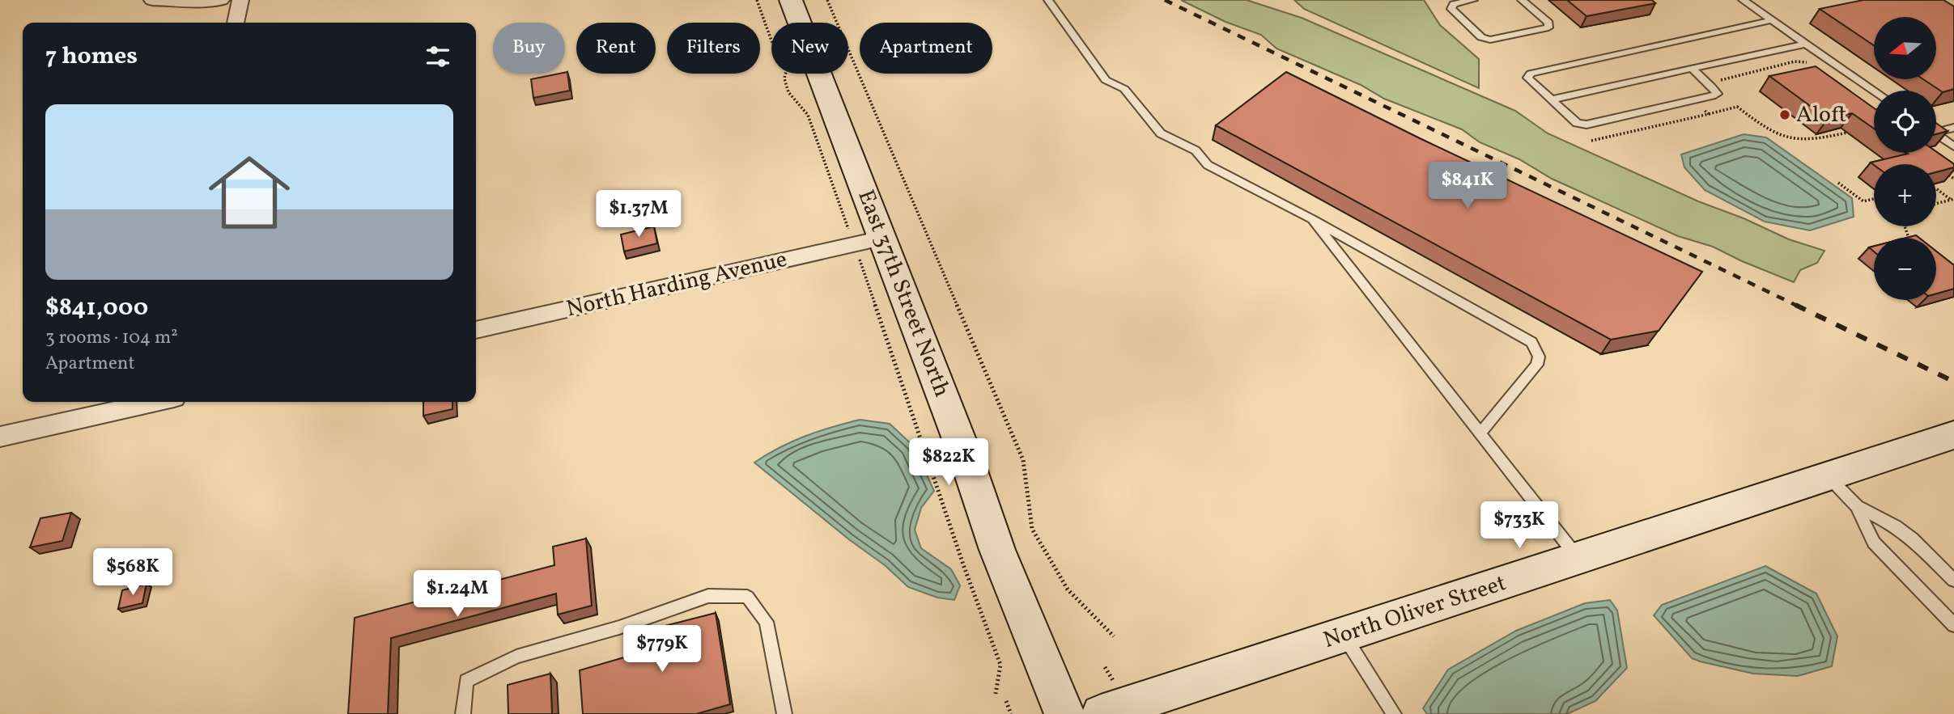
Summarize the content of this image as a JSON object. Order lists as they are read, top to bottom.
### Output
{
  "streets": {
    "main road": ["East 37th Street North", "North Oliver Street"],
    "street": ["North Harding Avenue"]
  },
  "crossings": [
    ["North Harding Avenue", "East 37th Street North"]
  ],
  "places": ["Aloft"],
  "north": "left",
  "page": {
    "map_buttons": ["+", "−"],
    "chip": [
      "Buy",
      "Rent",
      "Filters",
      "New",
      "Apartment"
    ],
    "heading": "7 homes",
    "list": [
      {
        "name": "$841,000",
        "note": "3 rooms · 104 m² · Apartment"
      }
    ],
    "price": [
      "$841K",
      "$1.37M",
      "$822K",
      "$733K",
      "$568K",
      "$1.24M",
      "$779K"
    ]
  }
}
